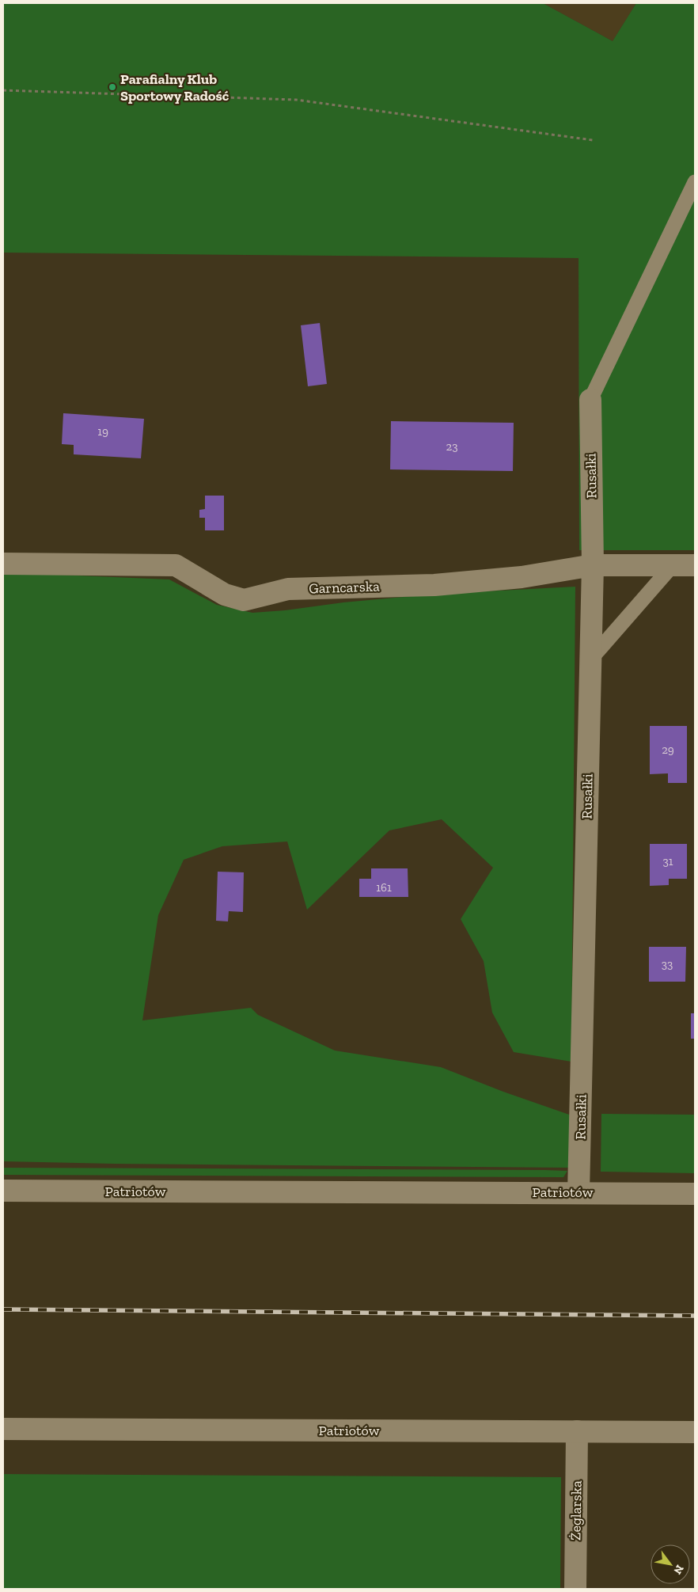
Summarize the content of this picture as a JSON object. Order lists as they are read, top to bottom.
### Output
{
  "streets": {
    "street": [
      "Rusałki",
      "Garncarska",
      "Patriotów",
      "Żeglarska"
    ]
  },
  "crossings": [
    ["Rusałki", "Garncarska"],
    ["Rusałki", "Patriotów"],
    ["Patriotów", "Żeglarska"]
  ],
  "places": ["Parafialny Klub Sportowy Radość"],
  "house_numbers": [
    "19",
    "23",
    "29",
    "31",
    "161",
    "33"
  ],
  "north": "bottom right"
}
